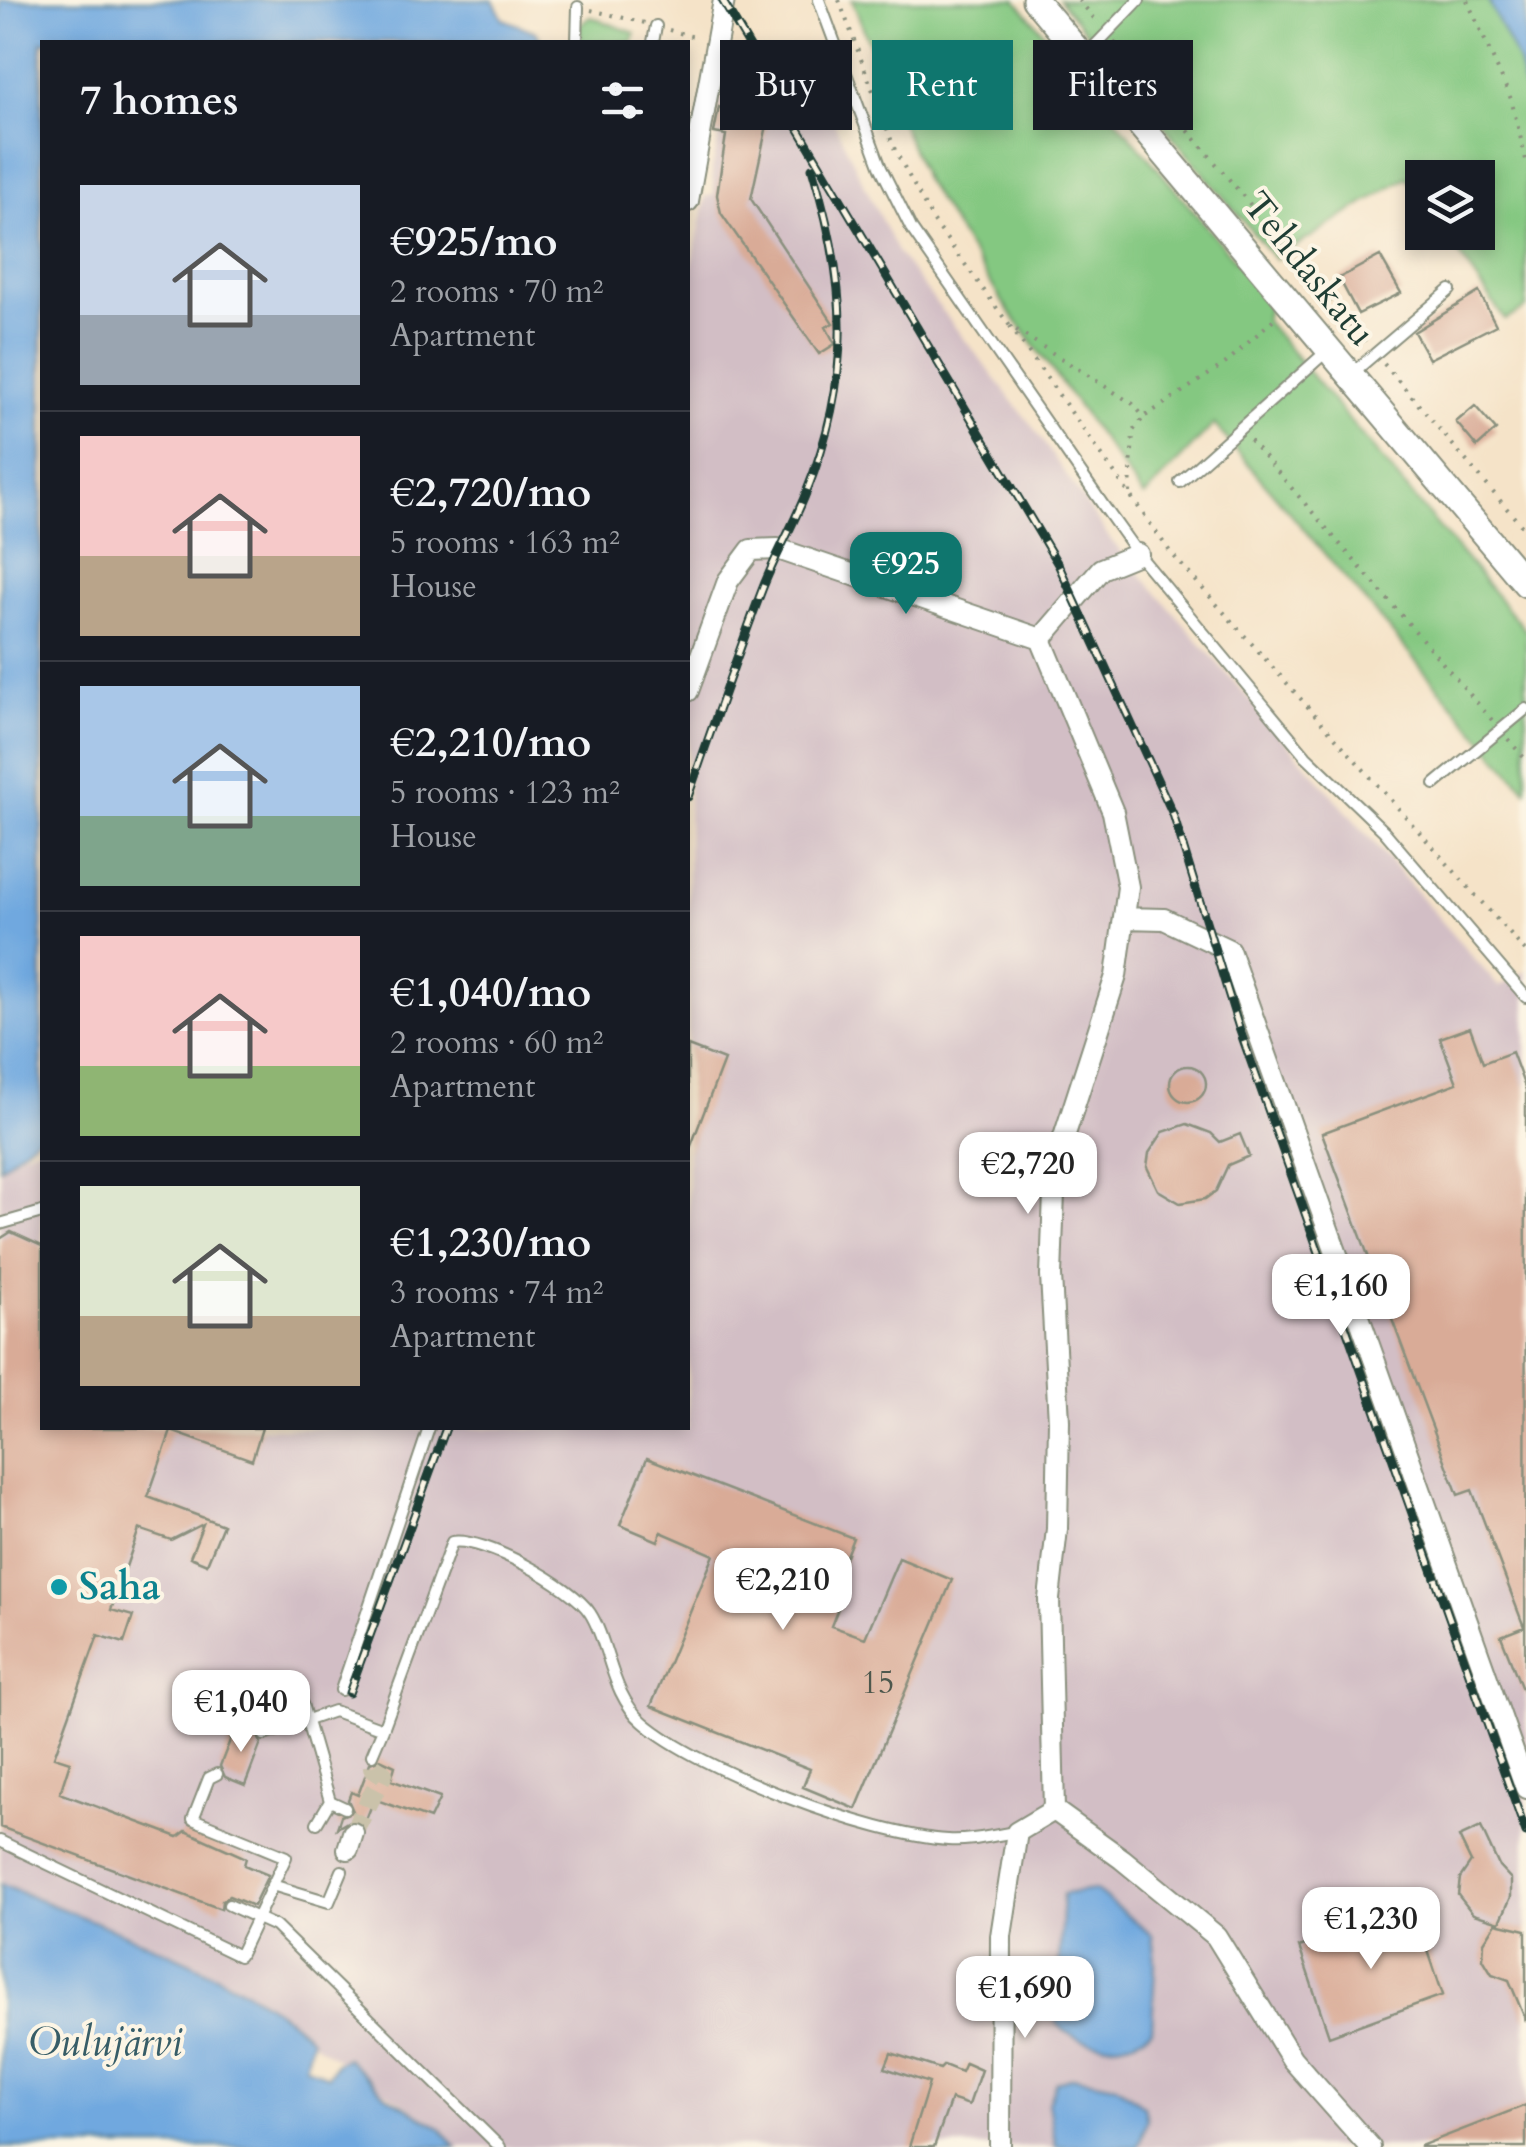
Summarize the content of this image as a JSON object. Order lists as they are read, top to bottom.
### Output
{
  "streets": {
    "street": ["Tehdaskatu"]
  },
  "water": ["Oulujärvi"],
  "places": ["Saha"],
  "house_numbers": ["15"],
  "page": {
    "chip": ["Buy", "Rent", "Filters"],
    "heading": "7 homes",
    "list": [
      {
        "name": "€925/mo",
        "note": "2 rooms · 70 m² · Apartment"
      },
      {
        "name": "€2,720/mo",
        "note": "5 rooms · 163 m² · House"
      },
      {
        "name": "€2,210/mo",
        "note": "5 rooms · 123 m² · House"
      },
      {
        "name": "€1,040/mo",
        "note": "2 rooms · 60 m² · Apartment"
      },
      {
        "name": "€1,230/mo",
        "note": "3 rooms · 74 m² · Apartment"
      }
    ],
    "price": [
      "€925",
      "€2,720",
      "€1,160",
      "€2,210",
      "€1,040",
      "€1,230",
      "€1,690"
    ]
  }
}
